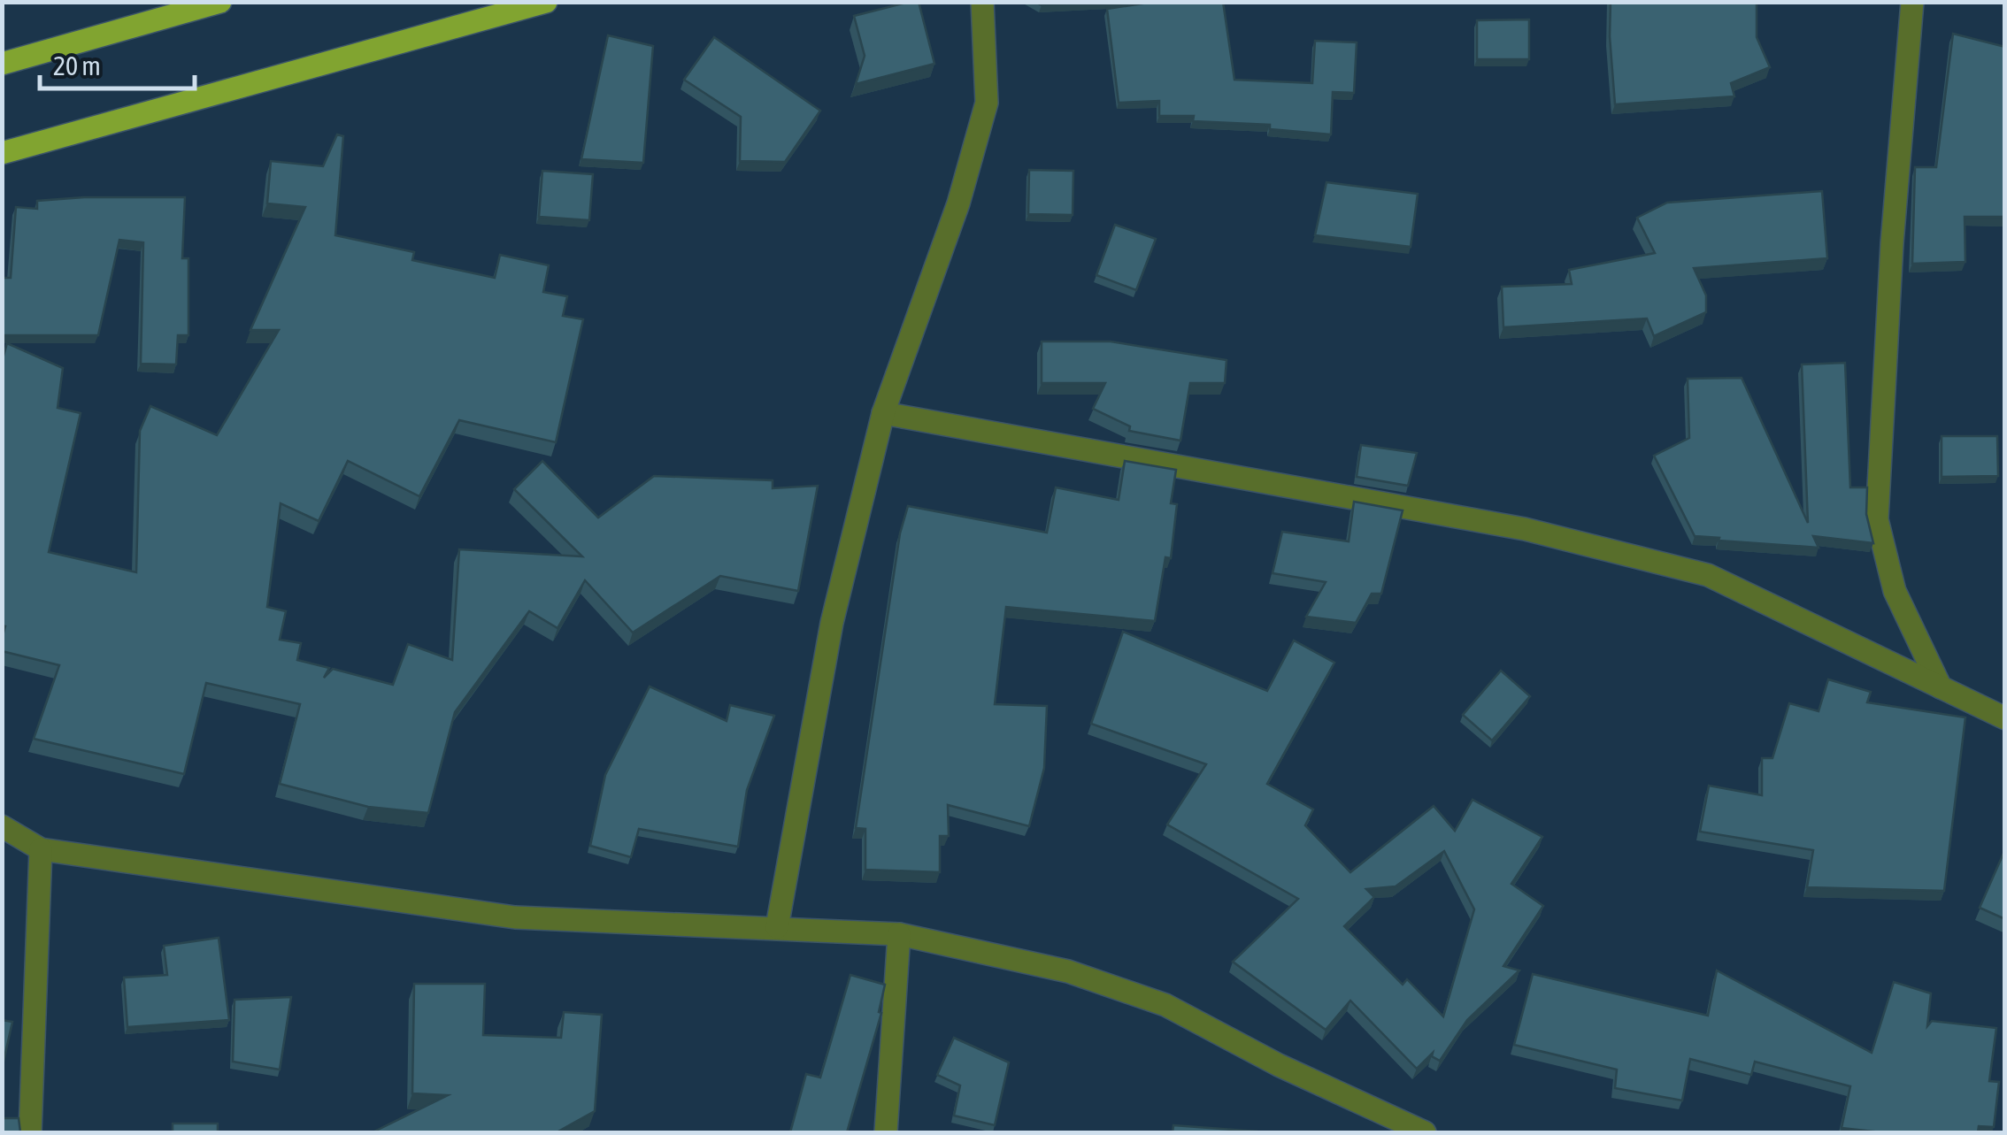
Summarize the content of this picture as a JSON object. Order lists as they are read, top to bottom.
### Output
{
  "scale_bar": "20 m"
}
